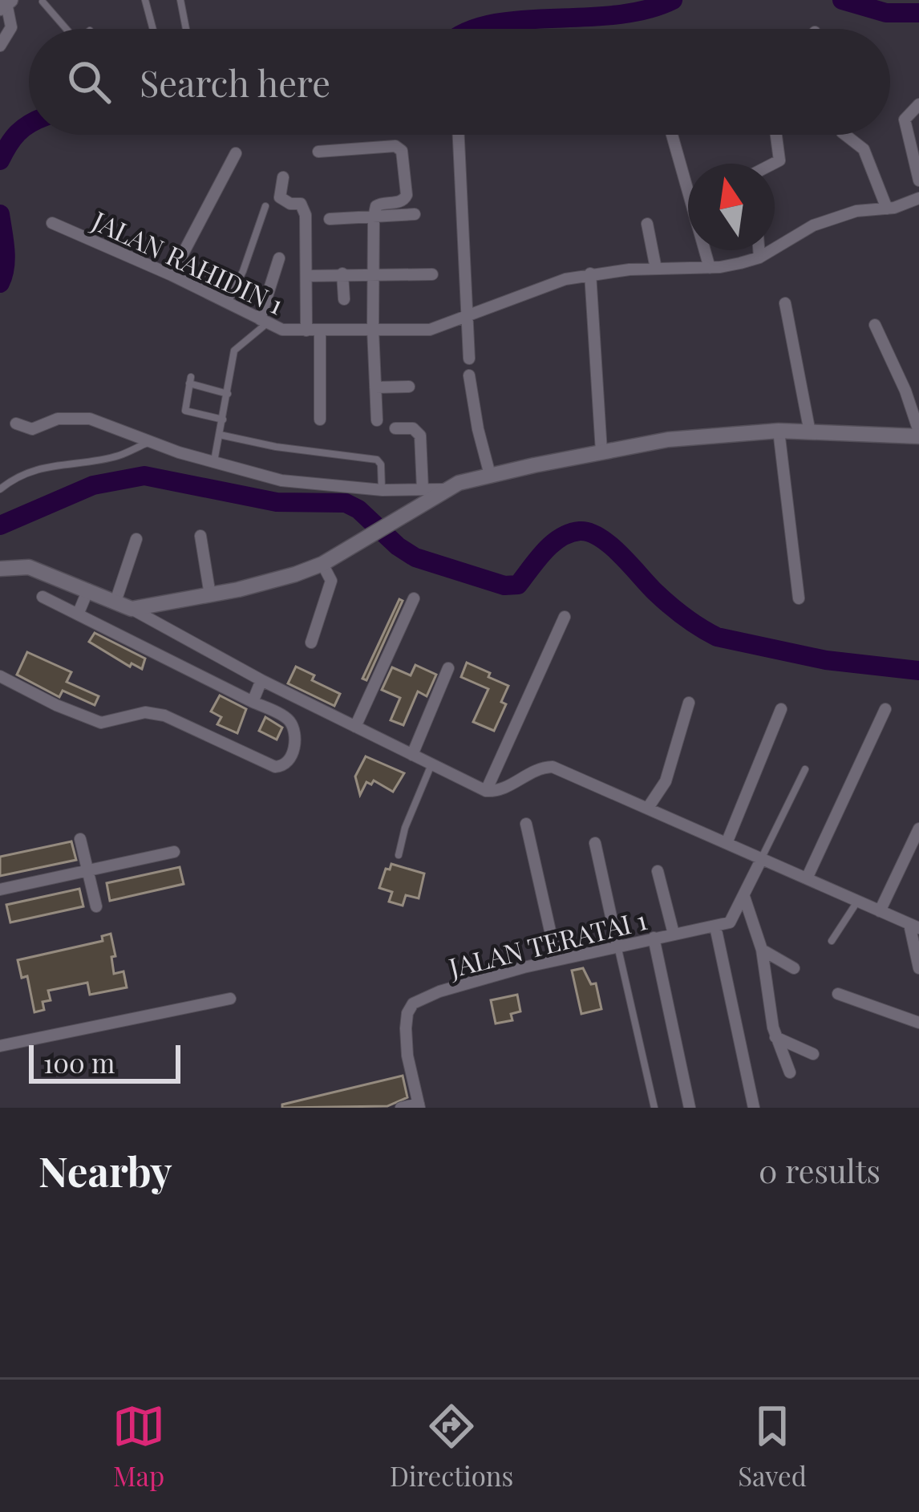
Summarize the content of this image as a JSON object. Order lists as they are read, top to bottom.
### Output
{
  "streets": {
    "street": ["JALAN RAHIDIN 1", "JALAN TERATAI 1"]
  },
  "scale_bar": "100 m",
  "north": "top",
  "page": {
    "search": "Search here",
    "scale": "100 m",
    "heading": ["Nearby", "0 results"],
    "nav": ["Map", "Directions", "Saved"]
  }
}
